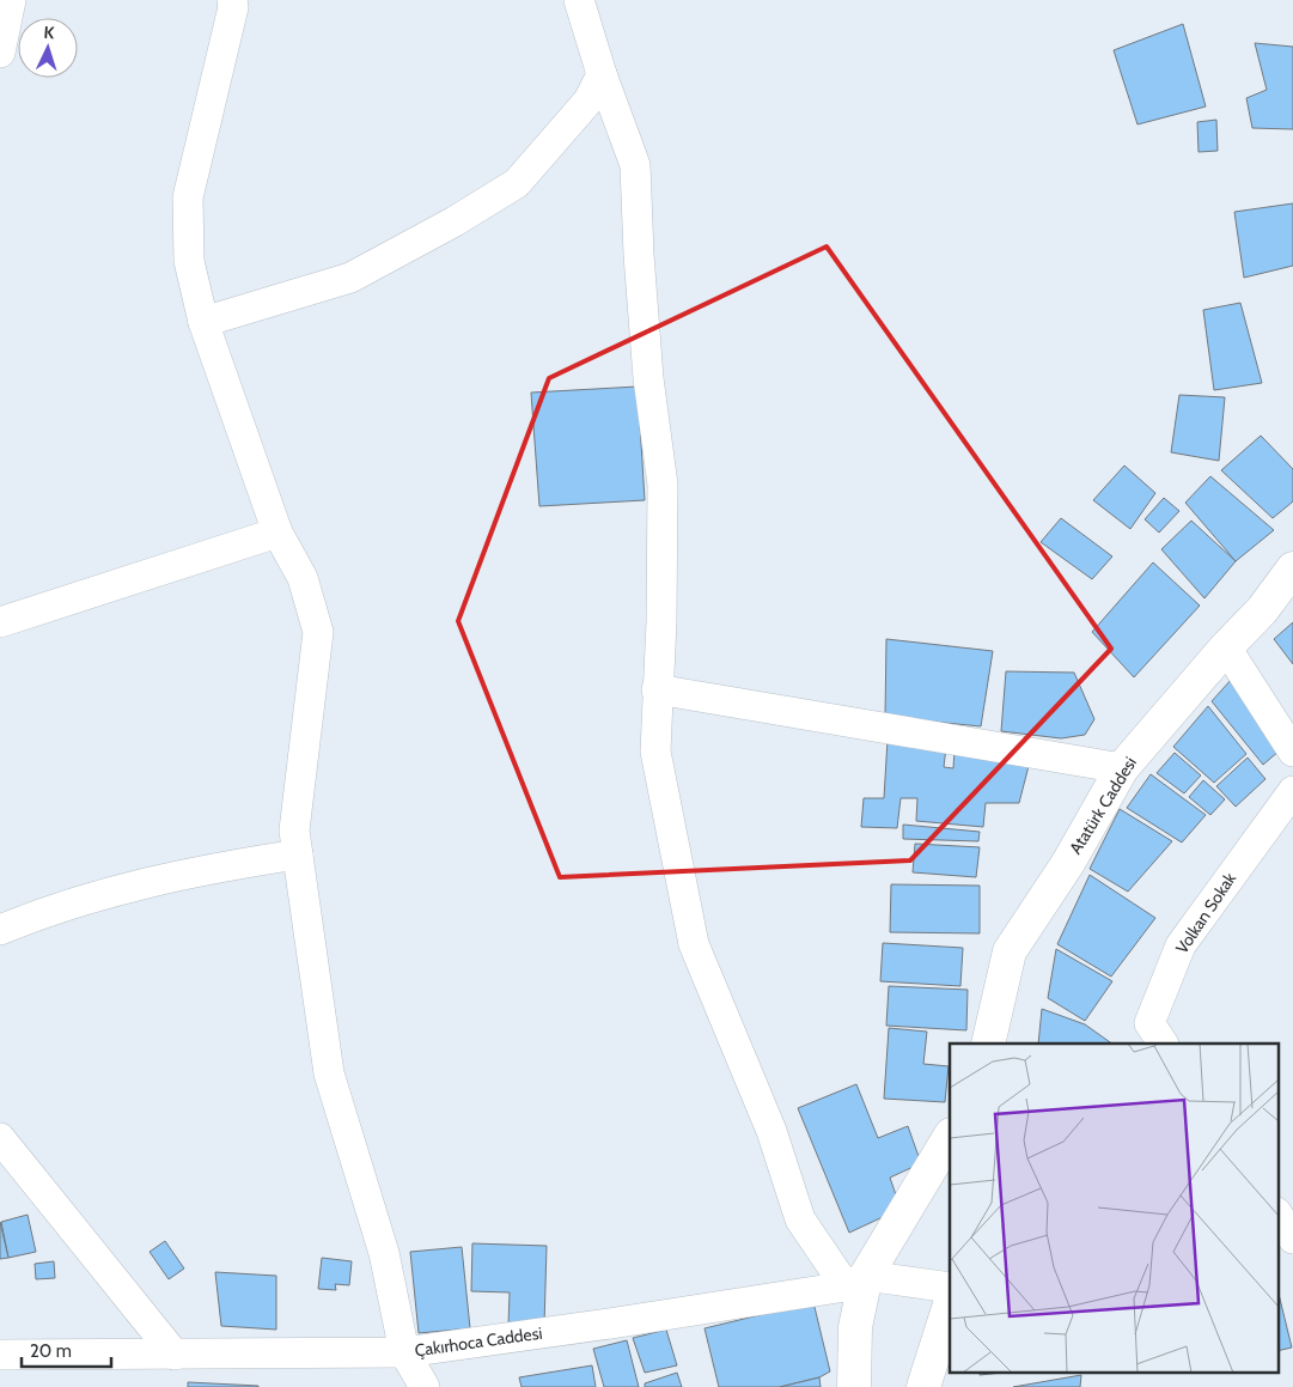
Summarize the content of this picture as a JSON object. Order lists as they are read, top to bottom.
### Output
{
  "streets": {
    "main road": ["Atatürk Caddesi"],
    "street": ["Volkan Sokak", "Çakırhoca Caddesi"]
  },
  "scale_bar": "20 m",
  "north": "top"
}
